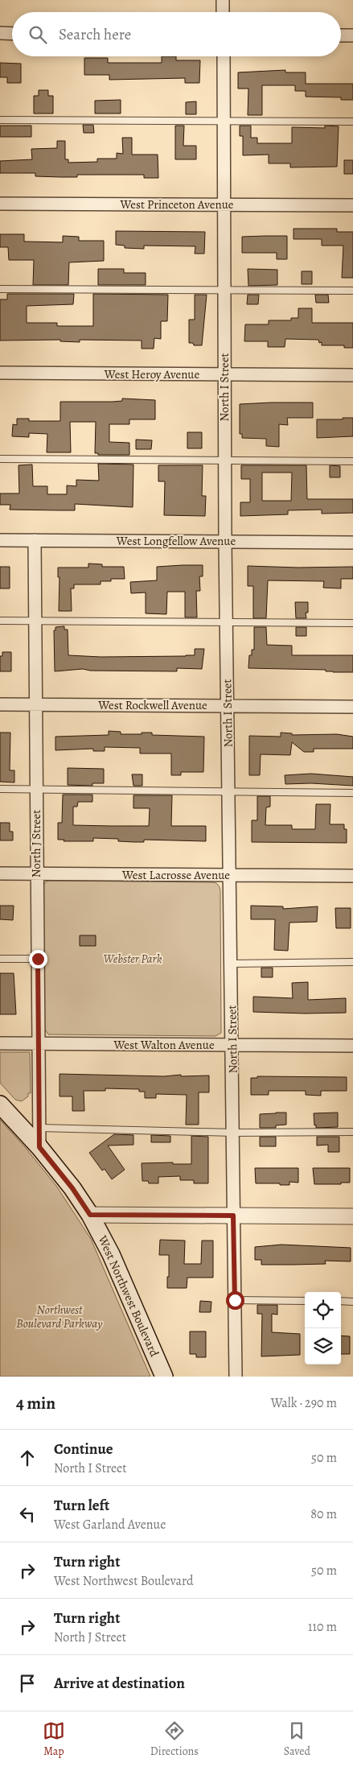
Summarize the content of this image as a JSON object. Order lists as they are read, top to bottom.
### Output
{
  "streets": {
    "main road": ["West Northwest Boulevard"],
    "street": [
      "West Princeton Avenue",
      "West Heroy Avenue",
      "North I Street",
      "West Longfellow Avenue",
      "West Rockwell Avenue",
      "North J Street",
      "West Lacrosse Avenue",
      "West Walton Avenue"
    ]
  },
  "crossings": [
    ["West Princeton Avenue", "North I Street"],
    ["West Heroy Avenue", "North I Street"],
    ["North I Street", "West Longfellow Avenue"],
    ["North I Street", "West Rockwell Avenue"],
    ["North I Street", "West Lacrosse Avenue"],
    ["North I Street", "West Walton Avenue"],
    ["West Longfellow Avenue", "North J Street"],
    ["West Rockwell Avenue", "North J Street"],
    ["North J Street", "West Lacrosse Avenue"],
    ["North J Street", "West Walton Avenue"],
    ["North J Street", "West Northwest Boulevard"]
  ],
  "parks": ["Webster Park", "Northwest Boulevard Parkway"],
  "page": {
    "search": "Search here",
    "heading": ["4 min", "Walk · 290 m"],
    "list": [
      ["Continue", "North I Street", "50 m"],
      ["Turn left", "West Garland Avenue", "80 m"],
      ["Turn right", "West Northwest Boulevard", "50 m"],
      ["Turn right", "North J Street", "110 m"],
      "Arrive at destination"
    ],
    "nav": ["Map", "Directions", "Saved"]
  }
}
